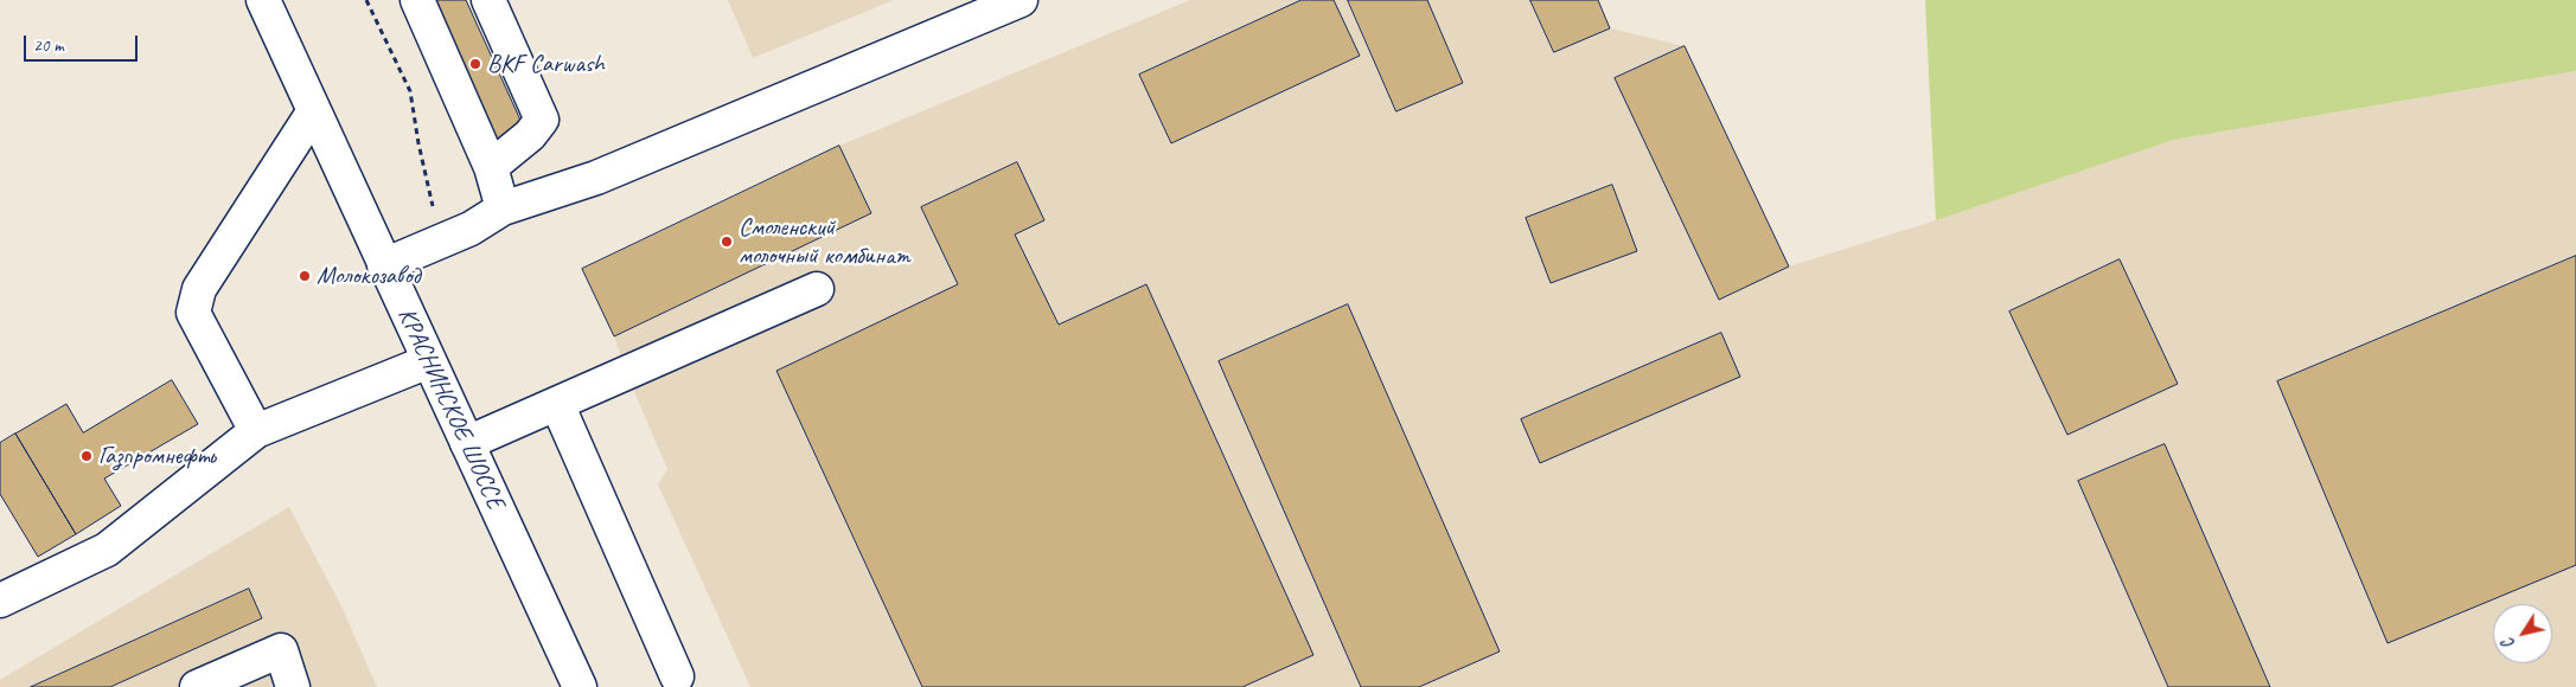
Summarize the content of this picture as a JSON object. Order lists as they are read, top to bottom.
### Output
{
  "streets": {
    "main road": ["КРАСНИНСКОЕ ШОССЕ"]
  },
  "places": [
    "BKF Carwash",
    "Смоленский молочный комбинат",
    "Молокозавод",
    "Газпромнефть"
  ],
  "scale_bar": "20 m",
  "north": "bottom left"
}
